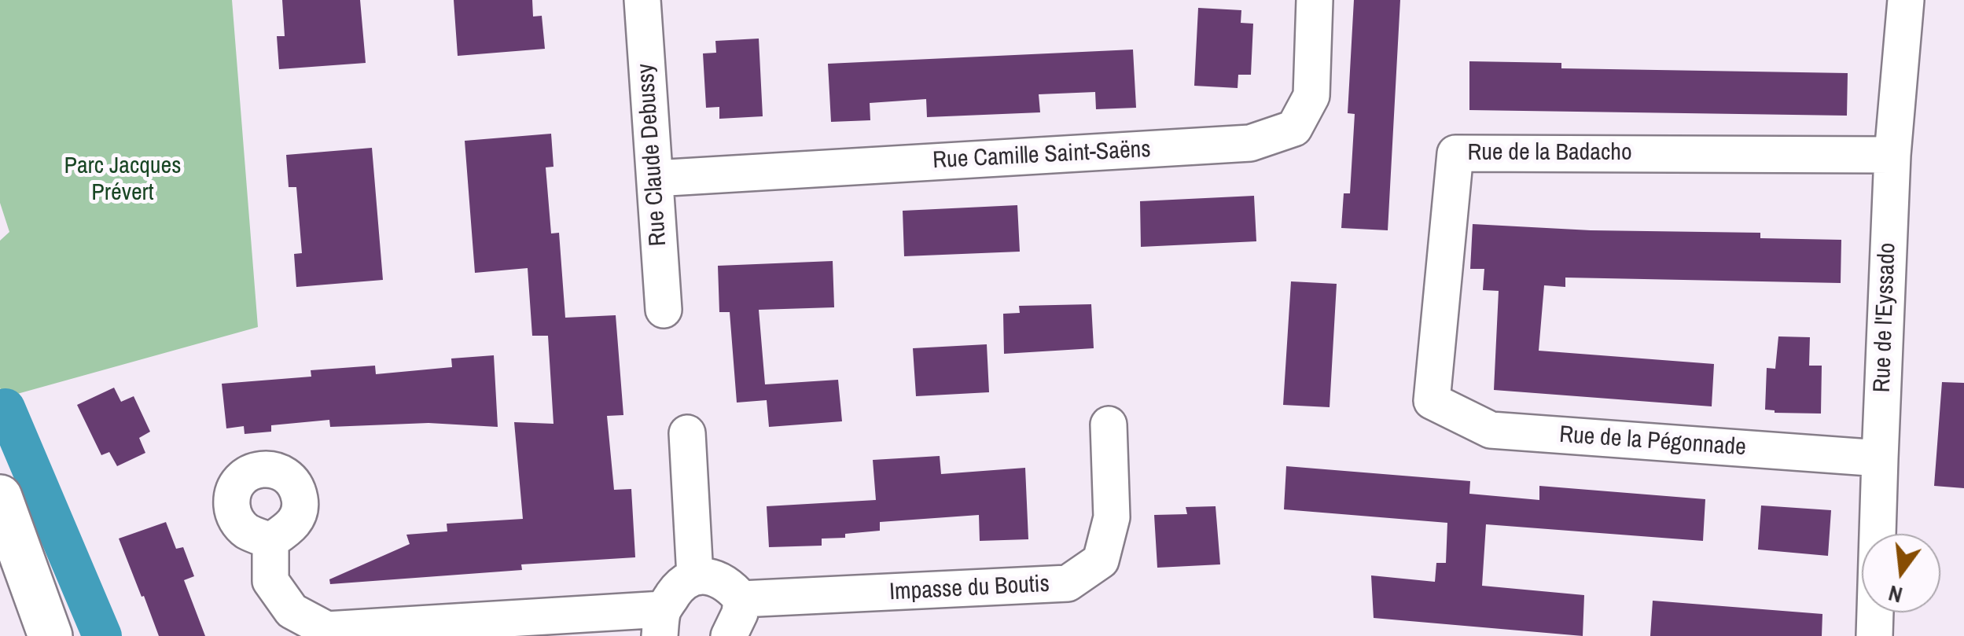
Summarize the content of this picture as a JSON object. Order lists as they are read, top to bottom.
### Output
{
  "streets": {
    "street": [
      "Rue de la Badacho",
      "Rue Claude Debussy",
      "Rue Camille Saint-Saëns",
      "Rue de l'Eyssado",
      "Rue de la Pégonnade",
      "Impasse du Boutis"
    ]
  },
  "crossings": [
    ["Rue de la Badacho", "Rue de l'Eyssado"],
    ["Rue de la Badacho", "Rue de la Pégonnade"],
    ["Rue Claude Debussy", "Rue Camille Saint-Saëns"],
    ["Rue de l'Eyssado", "Rue de la Pégonnade"]
  ],
  "parks": ["Parc Jacques Prévert"],
  "north": "bottom"
}
